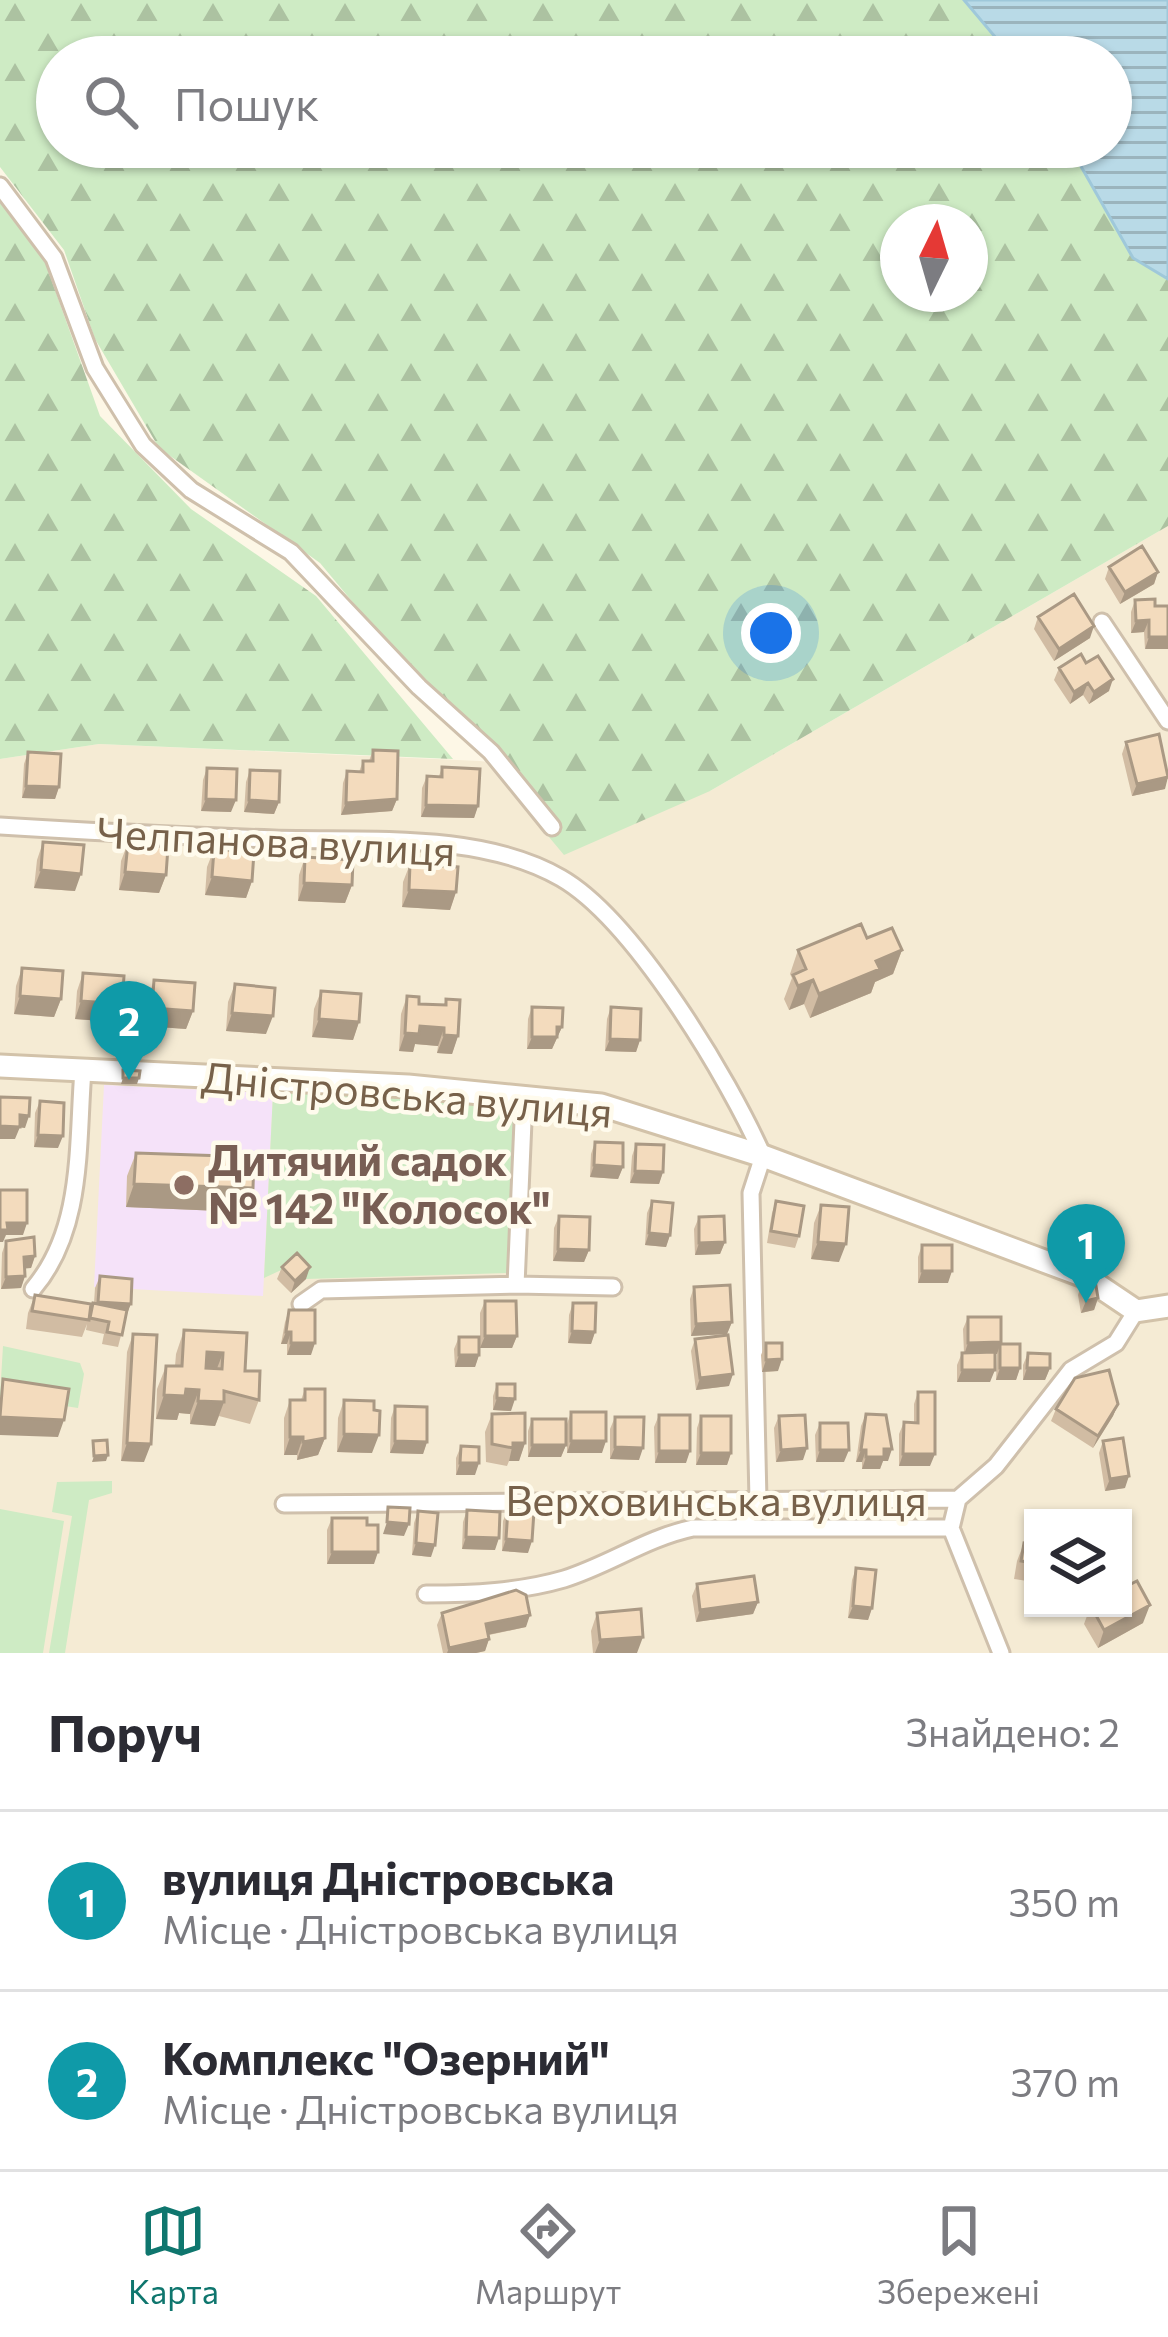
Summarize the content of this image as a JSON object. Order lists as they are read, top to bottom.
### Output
{
  "streets": {
    "street": ["Челпанова вулиця", "Дністровська вулиця", "Верховинська вулиця"]
  },
  "crossings": [
    ["Челпанова вулиця", "Дністровська вулиця"],
    ["Дністровська вулиця", "Верховинська вулиця"]
  ],
  "places": ["Дитячий садок № 142 \"Колосок\""],
  "north": "top",
  "page": {
    "search": "Пошук",
    "pins": ["2", "1"],
    "heading": ["Поруч", "Знайдено: 2"],
    "list": [
      {
        "mark": "1",
        "name": "вулиця Дністровська",
        "note": "Місце · Дністровська вулиця",
        "value": "350 m"
      },
      {
        "mark": "2",
        "name": "Комплекс \"Озерний\"",
        "note": "Місце · Дністровська вулиця",
        "value": "370 m"
      }
    ],
    "nav": ["Карта", "Маршрут", "Збережені"]
  }
}
